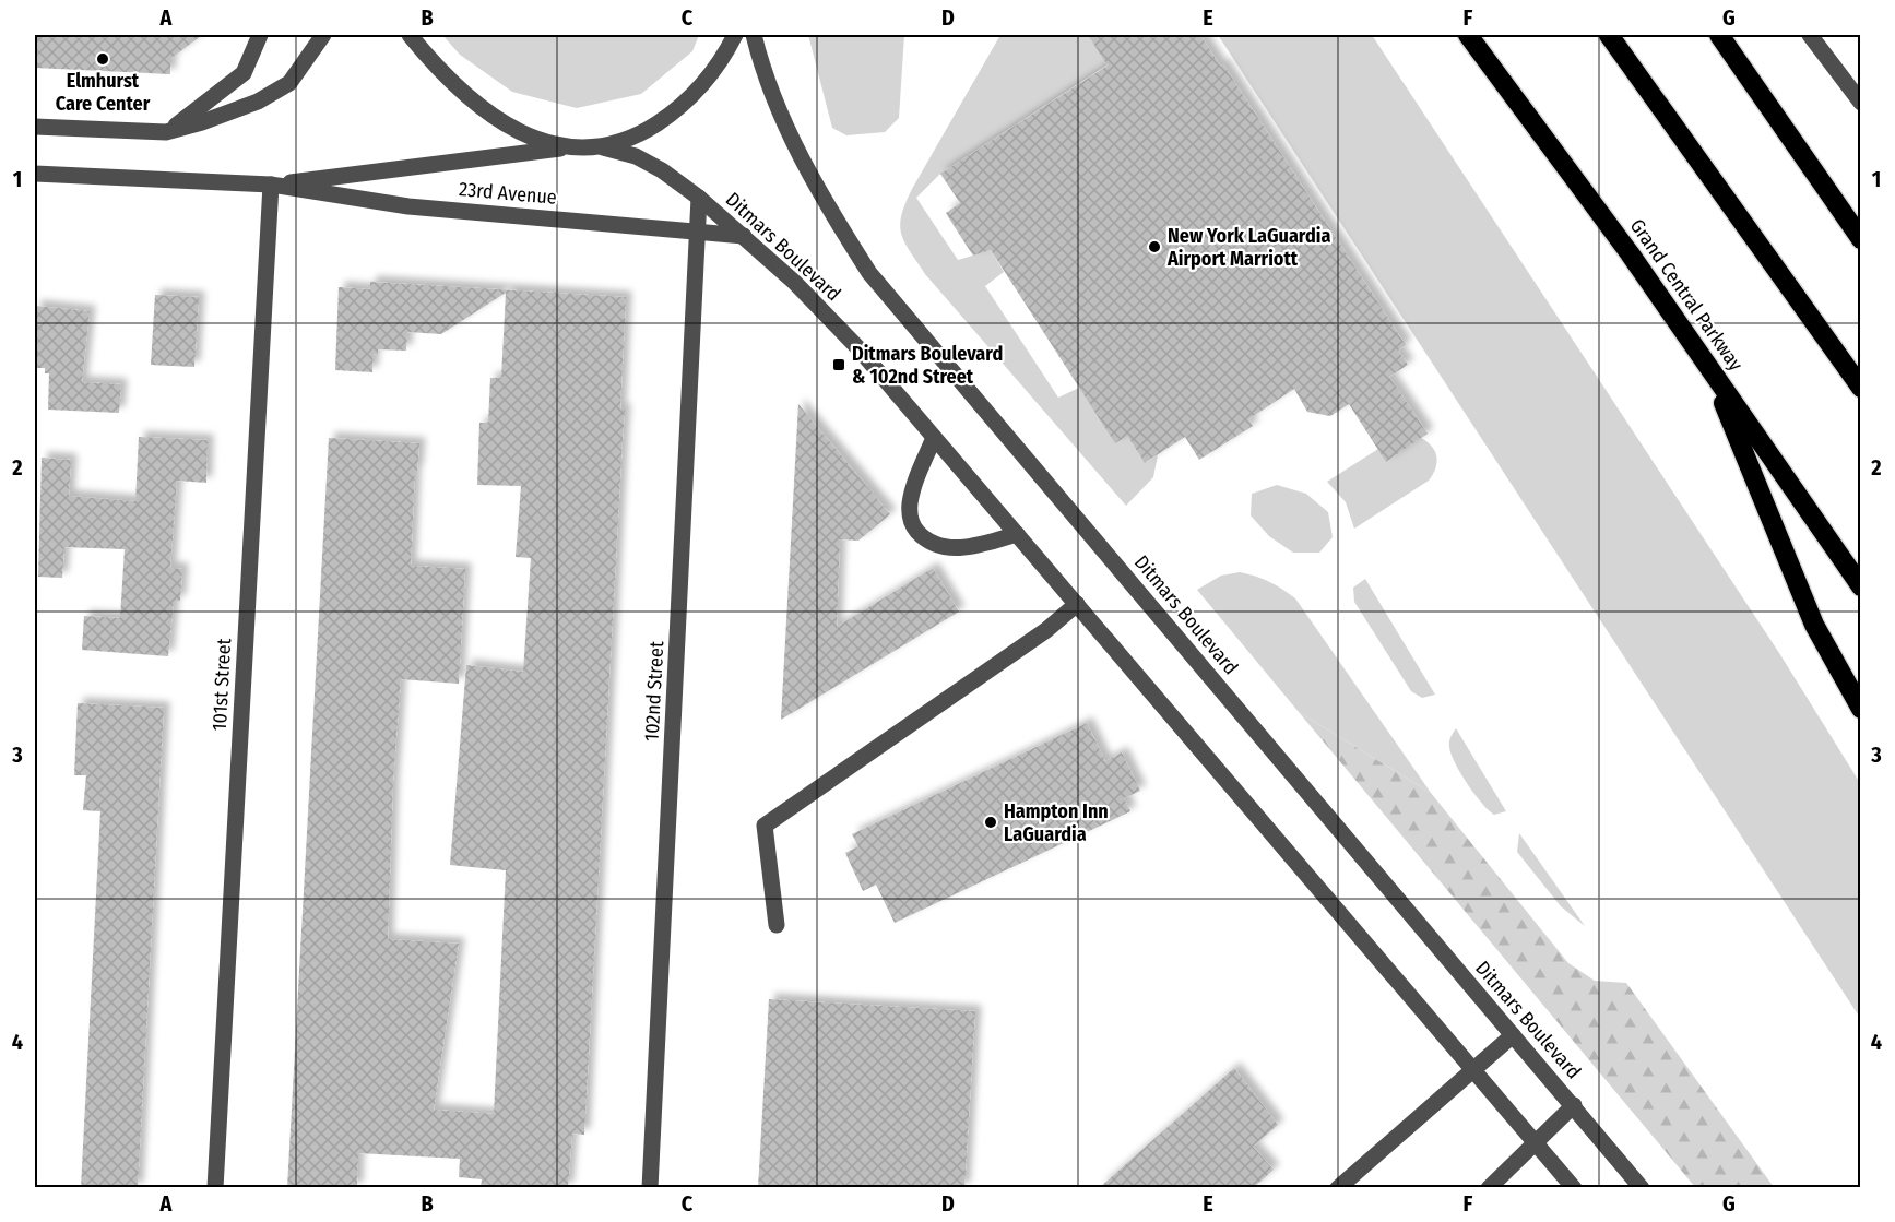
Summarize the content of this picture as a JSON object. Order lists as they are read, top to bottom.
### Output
{
  "streets": {
    "highway": ["Grand Central Parkway"],
    "street": [
      "23rd Avenue",
      "Ditmars Boulevard",
      "101st Street",
      "102nd Street"
    ]
  },
  "crossings": [
    ["23rd Avenue", "Ditmars Boulevard"],
    ["23rd Avenue", "101st Street"],
    ["23rd Avenue", "102nd Street"],
    ["Ditmars Boulevard", "102nd Street"]
  ],
  "places": {
    "other": ["Elmhurst Care Center", "New York LaGuardia Airport Marriott", "Hampton Inn LaGuardia"],
    "transit": ["Ditmars Boulevard & 102nd Street"]
  },
  "grid": {
    "columns": [
      "A",
      "B",
      "C",
      "D",
      "E",
      "F",
      "G"
    ],
    "rows": [
      "1",
      "2",
      "3",
      "4"
    ]
  }
}
